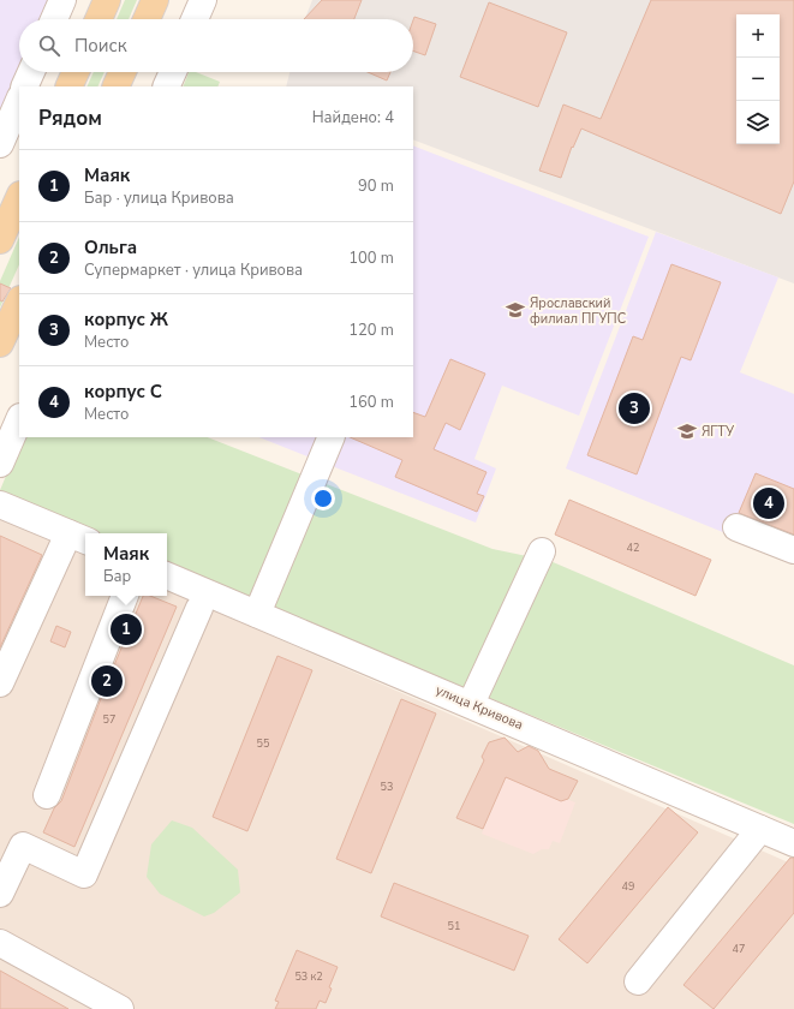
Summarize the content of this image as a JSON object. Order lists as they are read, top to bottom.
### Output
{
  "streets": {
    "street": ["улица Кривова"]
  },
  "places": {
    "school or university": ["Ярославский филиал ПГУПС", "ЯГТУ"]
  },
  "house_numbers": [
    "42",
    "57",
    "55",
    "53",
    "49",
    "51",
    "47",
    "53 к2"
  ],
  "page": {
    "map_buttons": ["+", "−"],
    "search": "Поиск",
    "heading": ["Рядом", "Найдено: 4"],
    "list": [
      {
        "mark": "1",
        "name": "Маяк",
        "note": "Бар · улица Кривова",
        "value": "90 m"
      },
      {
        "mark": "2",
        "name": "Ольга",
        "note": "Супермаркет · улица Кривова",
        "value": "100 m"
      },
      {
        "mark": "3",
        "name": "корпус Ж",
        "note": "Место",
        "value": "120 m"
      },
      {
        "mark": "4",
        "name": "корпус С",
        "note": "Место",
        "value": "160 m"
      }
    ],
    "pins": [
      "3",
      "4",
      "1",
      "2"
    ],
    "popup": ["Маяк", "Бар"]
  }
}
